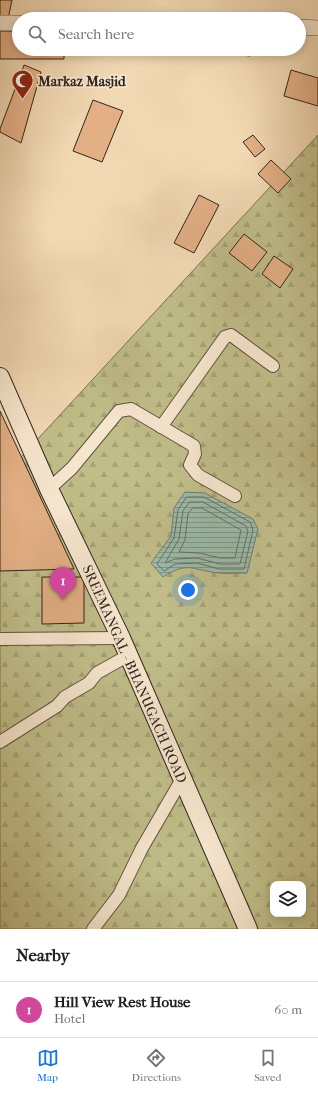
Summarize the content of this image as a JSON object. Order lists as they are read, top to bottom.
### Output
{
  "streets": {
    "main road": ["SREEMANGAL - BHANUGACH ROAD"]
  },
  "places": {
    "mosque": ["Markaz Masjid"]
  },
  "page": {
    "search": "Search here",
    "pins": "1",
    "heading": "Nearby",
    "list": [
      {
        "mark": "1",
        "name": "Hill View Rest House",
        "note": "Hotel",
        "value": "60 m"
      }
    ],
    "nav": ["Map", "Directions", "Saved"]
  }
}
